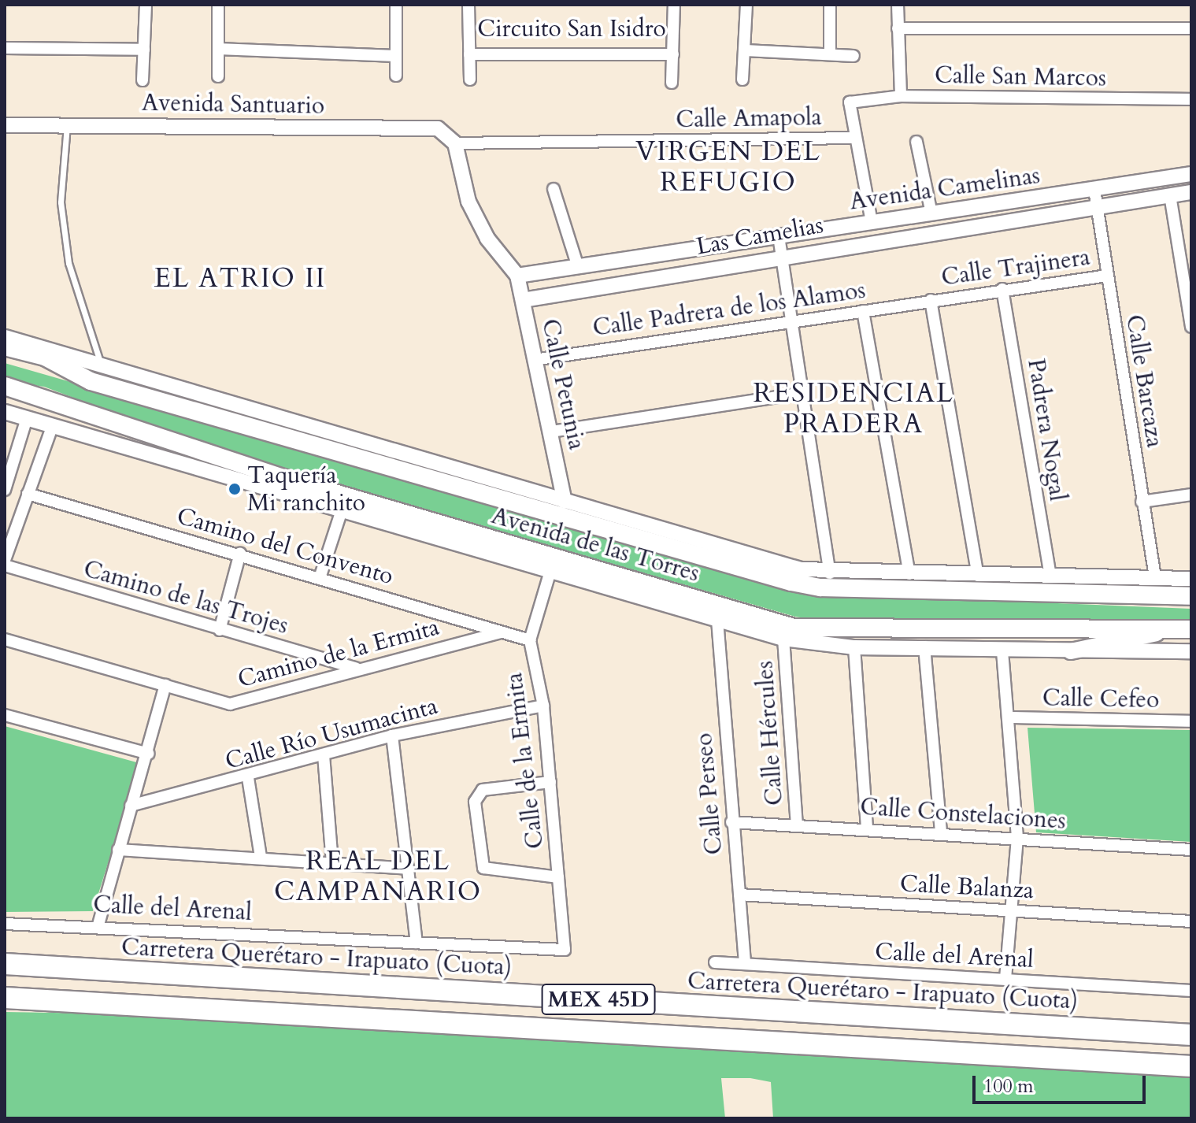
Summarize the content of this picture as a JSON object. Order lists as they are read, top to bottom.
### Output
{
  "streets": {
    "highway": ["Carretera Querétaro - Irapuato (Cuota)", "MEX 45D"],
    "main road": ["Avenida de las Torres"],
    "street": [
      "Circuito San Isidro",
      "Calle San Marcos",
      "Avenida Santuario",
      "Calle Amapola",
      "Avenida Camelinas",
      "Las Camelias",
      "Calle Trajinera",
      "Calle Padrera de los Alamos",
      "Calle Barcaza",
      "Calle Petunia",
      "Padrera Nogal",
      "Camino del Convento",
      "Camino de las Trojes",
      "Camino de la Ermita",
      "Calle Cefeo",
      "Calle Hércules",
      "Calle Río Usumacinta",
      "Calle de la Ermita",
      "Calle Perseo",
      "Calle Constelaciones",
      "Calle Balanza",
      "Calle del Arenal"
    ]
  },
  "crossings": [
    ["Calle San Marcos", "Calle Amapola"],
    ["Avenida Santuario", "Calle Amapola"],
    ["Avenida Camelinas", "Calle Barcaza"],
    ["Avenida Camelinas", "Calle Petunia"],
    ["Las Camelias", "Calle Barcaza"],
    ["Las Camelias", "Calle Petunia"],
    ["Calle Trajinera", "Calle Padrera de los Alamos"],
    ["Calle Trajinera", "Calle Barcaza"],
    ["Calle Trajinera", "Padrera Nogal"],
    ["Calle Padrera de los Alamos", "Calle Petunia"],
    ["Calle Barcaza", "Avenida de las Torres"],
    ["Calle Petunia", "Avenida de las Torres"],
    ["Padrera Nogal", "Avenida de las Torres"],
    ["Avenida de las Torres", "Calle Hércules"],
    ["Avenida de las Torres", "Calle de la Ermita"],
    ["Avenida de las Torres", "Calle Perseo"],
    ["Camino del Convento", "Camino de la Ermita"],
    ["Camino del Convento", "Calle de la Ermita"],
    ["Camino de las Trojes", "Camino de la Ermita"],
    ["Calle Hércules", "Calle Constelaciones"],
    ["Calle Río Usumacinta", "Calle de la Ermita"],
    ["Calle de la Ermita", "Calle del Arenal"],
    ["Calle Perseo", "Calle Constelaciones"],
    ["Calle Perseo", "Calle Balanza"],
    ["Calle Perseo", "Calle del Arenal"]
  ],
  "districts": [
    "VIRGEN DEL REFUGIO",
    "EL ATRIO II",
    "RESIDENCIAL PRADERA",
    "REAL DEL CAMPANARIO"
  ],
  "places": ["Taquería Mi ranchito"],
  "scale_bar": "100 m"
}
